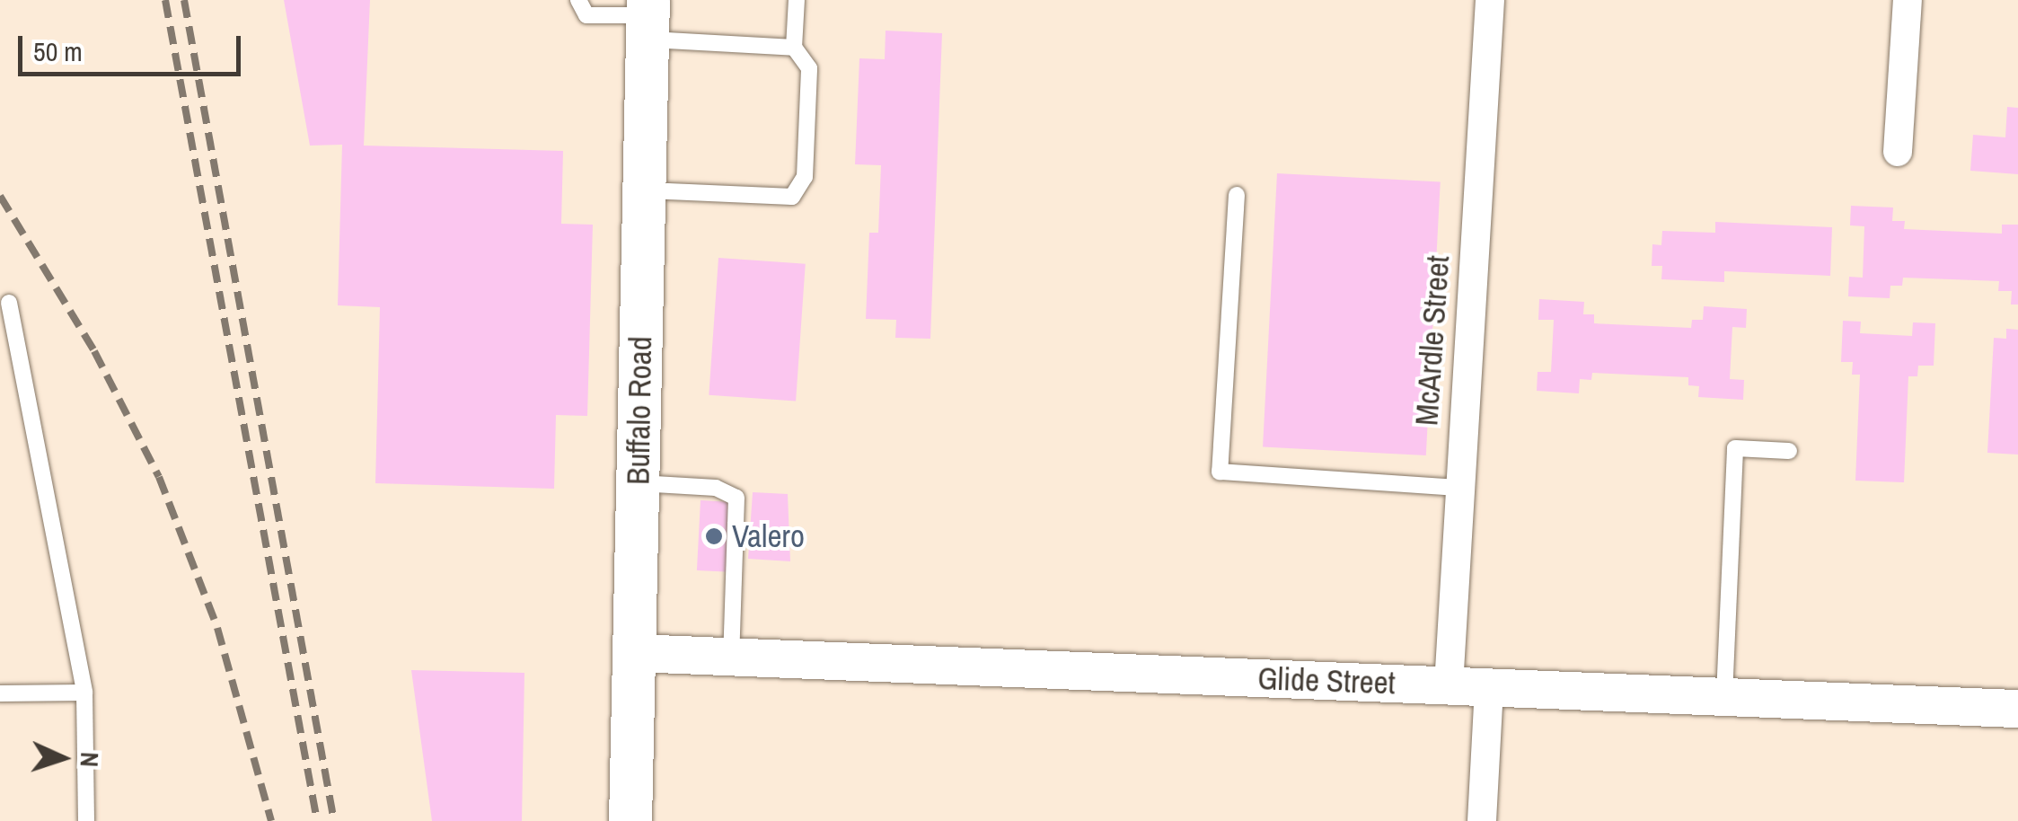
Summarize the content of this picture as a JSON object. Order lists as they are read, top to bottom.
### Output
{
  "streets": {
    "main road": ["Buffalo Road"],
    "street": ["McArdle Street", "Glide Street"]
  },
  "crossings": [
    ["McArdle Street", "Glide Street"],
    ["Buffalo Road", "Glide Street"]
  ],
  "places": ["Valero"],
  "scale_bar": "50 m",
  "north": "right"
}
